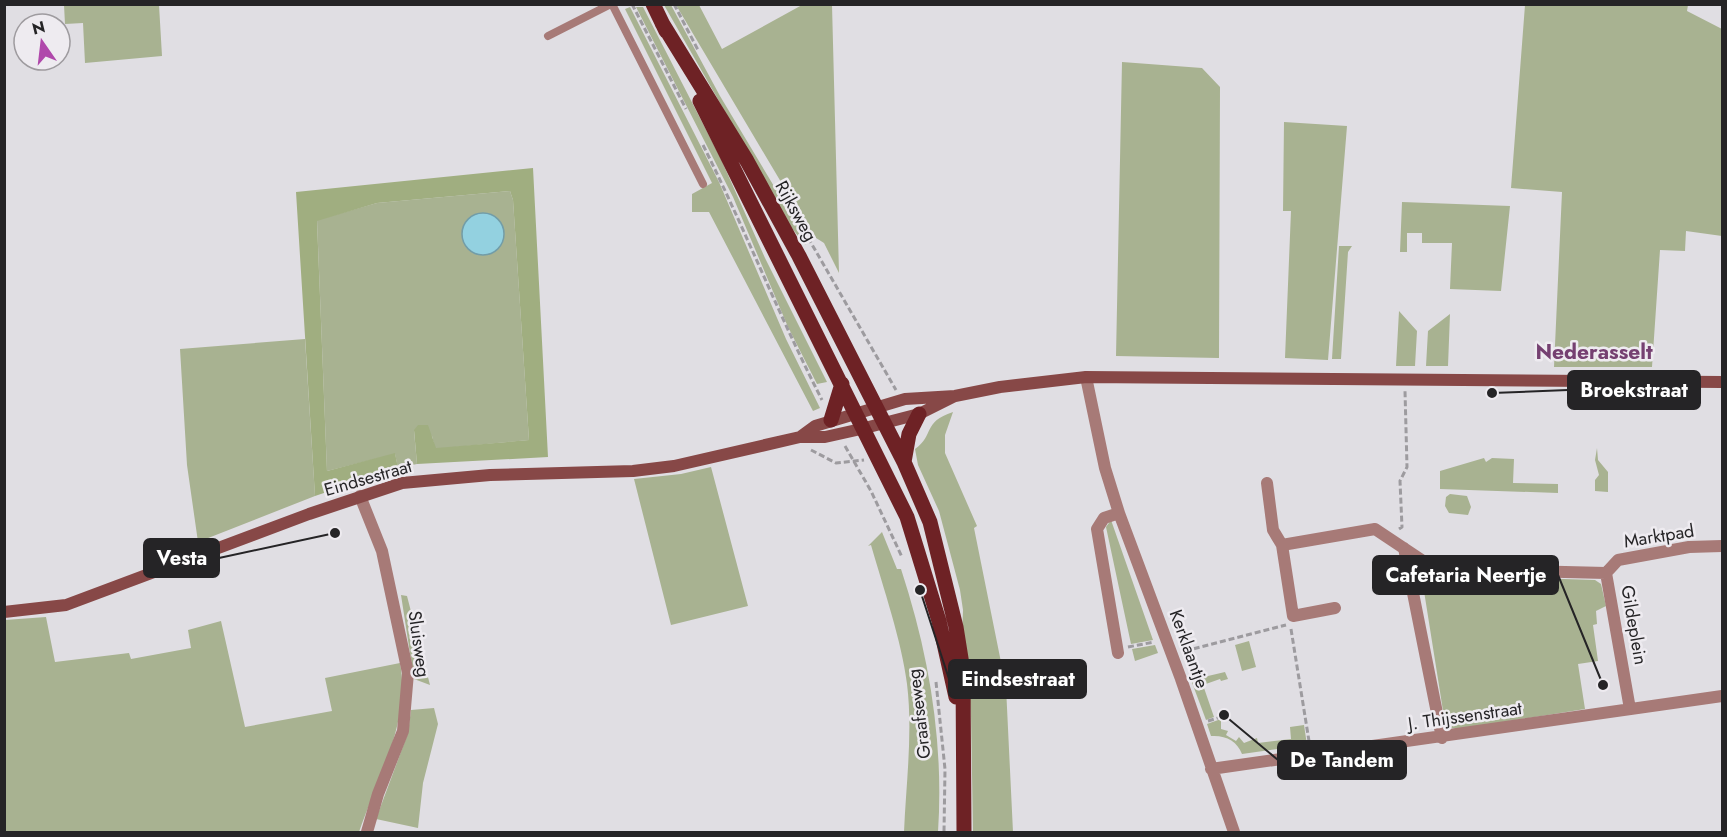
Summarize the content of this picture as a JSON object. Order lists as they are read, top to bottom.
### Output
{
  "streets": {
    "main road": ["Rijksweg", "Eindsestraat", "Graafseweg"],
    "street": [
      "Marktpad",
      "Gildeplein",
      "Sluisweg",
      "Kerklaantje",
      "J. Thijssenstraat"
    ]
  },
  "crossings": [
    ["Rijksweg", "Eindsestraat"],
    ["Rijksweg", "Graafseweg"],
    ["Eindsestraat", "Sluisweg"],
    ["Eindsestraat", "Graafseweg"],
    ["Marktpad", "Gildeplein"],
    ["Gildeplein", "J. Thijssenstraat"],
    ["Kerklaantje", "J. Thijssenstraat"]
  ],
  "districts": ["Nederasselt"],
  "places": [
    "Broekstraat",
    "Vesta",
    "Eindsestraat",
    "Cafetaria Neertje",
    "De Tandem"
  ],
  "north": "top"
}
